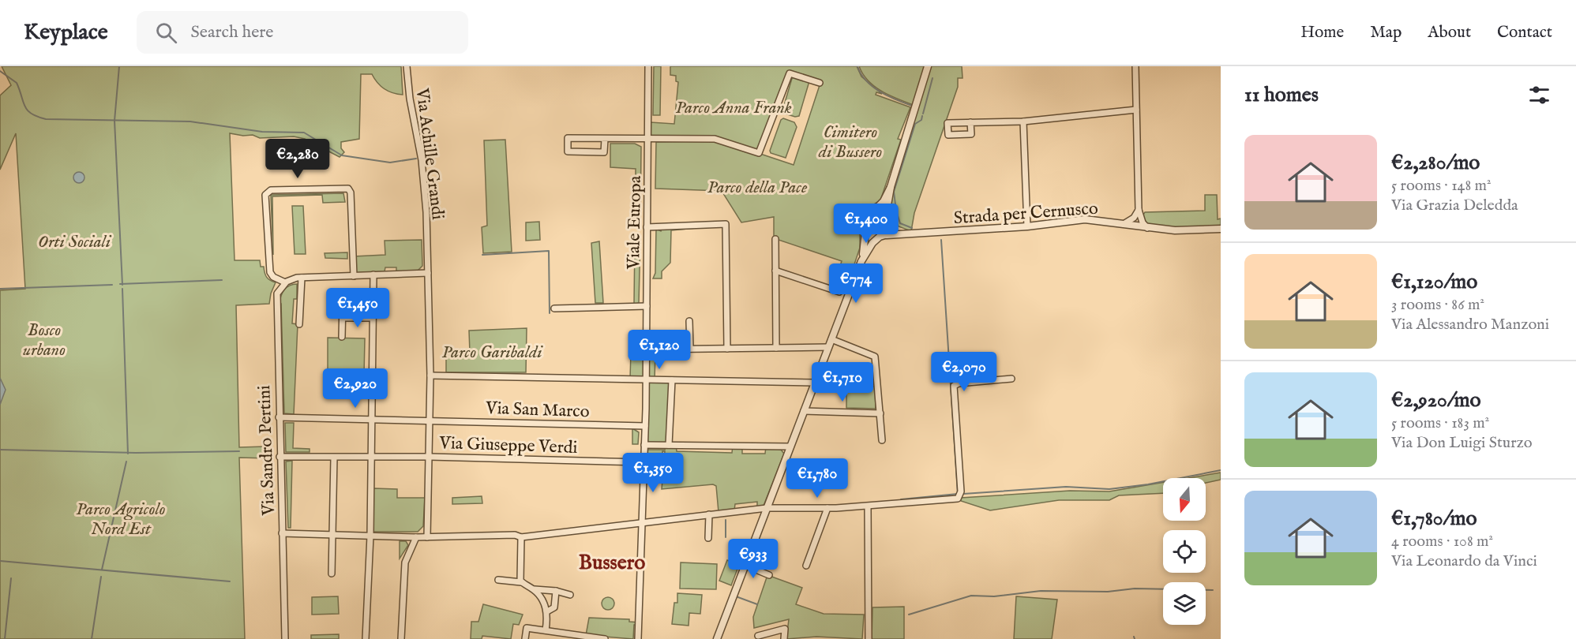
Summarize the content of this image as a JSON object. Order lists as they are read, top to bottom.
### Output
{
  "streets": {
    "street": [
      "Via Achille Grandi",
      "Strada per Cernusco",
      "Viale Europa",
      "Via San Marco",
      "Via Giuseppe Verdi",
      "Via Sandro Pertini"
    ]
  },
  "crossings": [
    ["Via Achille Grandi", "Via San Marco"],
    ["Via Achille Grandi", "Via Giuseppe Verdi"],
    ["Viale Europa", "Via San Marco"],
    ["Viale Europa", "Via Giuseppe Verdi"],
    ["Via San Marco", "Via Sandro Pertini"],
    ["Via Giuseppe Verdi", "Via Sandro Pertini"]
  ],
  "districts": ["Bussero"],
  "parks": [
    "Parco Anna Frank",
    "Cimitero di Bussero",
    "Parco della Pace",
    "Orti Sociali",
    "Bosco urbano",
    "Parco Garibaldi",
    "Parco Agricolo Nord Est"
  ],
  "north": "bottom",
  "page": {
    "header": "Keyplace",
    "search": "Search here",
    "nav": [
      "Home",
      "Map",
      "About",
      "Contact"
    ],
    "heading": "11 homes",
    "list": [
      {
        "name": "€2,280/mo",
        "note": "5 rooms · 148 m² · Via Grazia Deledda"
      },
      {
        "name": "€1,120/mo",
        "note": "3 rooms · 86 m² · Via Alessandro Manzoni"
      },
      {
        "name": "€2,920/mo",
        "note": "5 rooms · 183 m² · Via Don Luigi Sturzo"
      },
      {
        "name": "€1,780/mo",
        "note": "4 rooms · 108 m² · Via Leonardo da Vinci"
      }
    ],
    "price": [
      "€2,280",
      "€1,400",
      "€774",
      "€1,450",
      "€1,120",
      "€2,070",
      "€1,710",
      "€2,920",
      "€1,350",
      "€1,780",
      "€933"
    ]
  }
}
